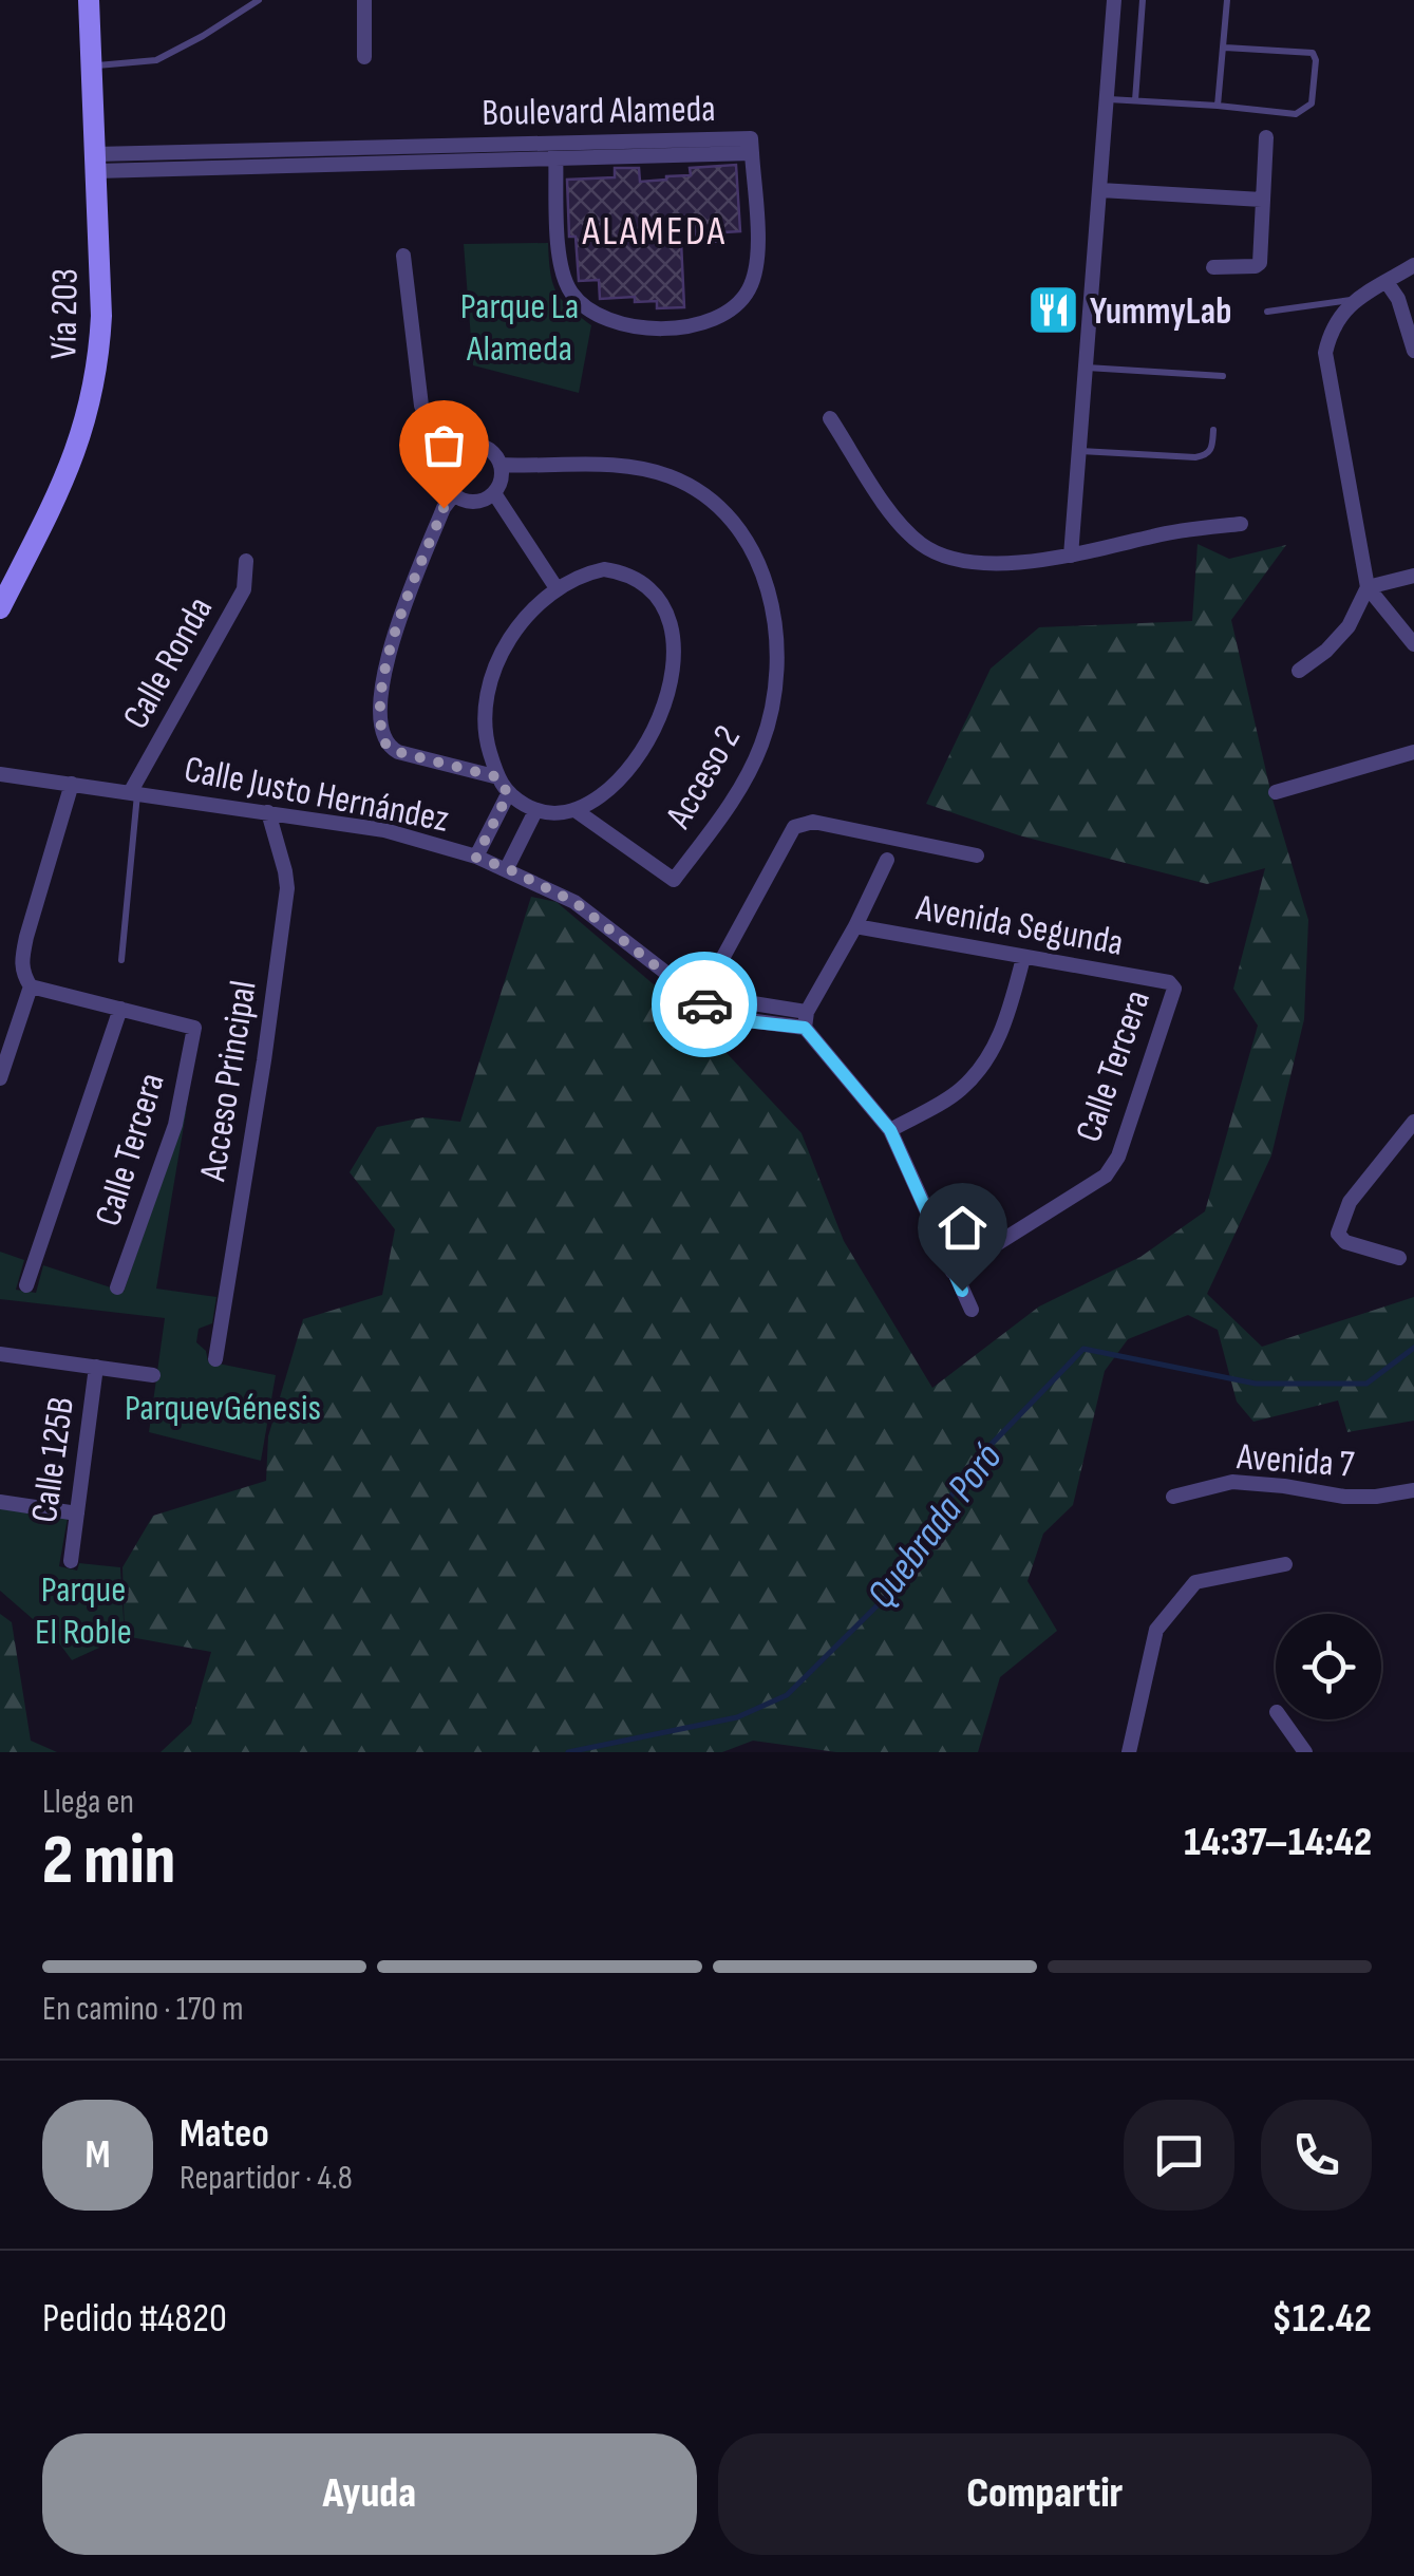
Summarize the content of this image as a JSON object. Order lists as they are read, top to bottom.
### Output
{
  "streets": {
    "main road": ["Vía 203"],
    "street": [
      "Boulevard Alameda",
      "Calle Ronda",
      "Acceso 2",
      "Calle Justo Hernández",
      "Avenida Segunda",
      "Calle Tercera",
      "Acceso Principal",
      "Calle 125B",
      "Avenida 7"
    ]
  },
  "crossings": [
    ["Boulevard Alameda", "Vía 203"],
    ["Calle Ronda", "Calle Justo Hernández"],
    ["Calle Justo Hernández", "Acceso Principal"],
    ["Avenida Segunda", "Calle Tercera"]
  ],
  "districts": ["ALAMEDA"],
  "water": ["Quebrada Poró"],
  "parks": ["Parque La Alameda", "ParquevGénesis", "Parque El Roble"],
  "places": {
    "restaurant": ["YummyLab"]
  },
  "page": {
    "heading": ["2 min", "Llega en", "14:37–14:42"],
    "panel": [
      "Mateo",
      "Repartidor · 4.8",
      "Pedido #4820",
      "$12.42"
    ],
    "bar": "En camino · 170 m",
    "round": "M",
    "buttons": ["Ayuda", "Compartir"]
  }
}
